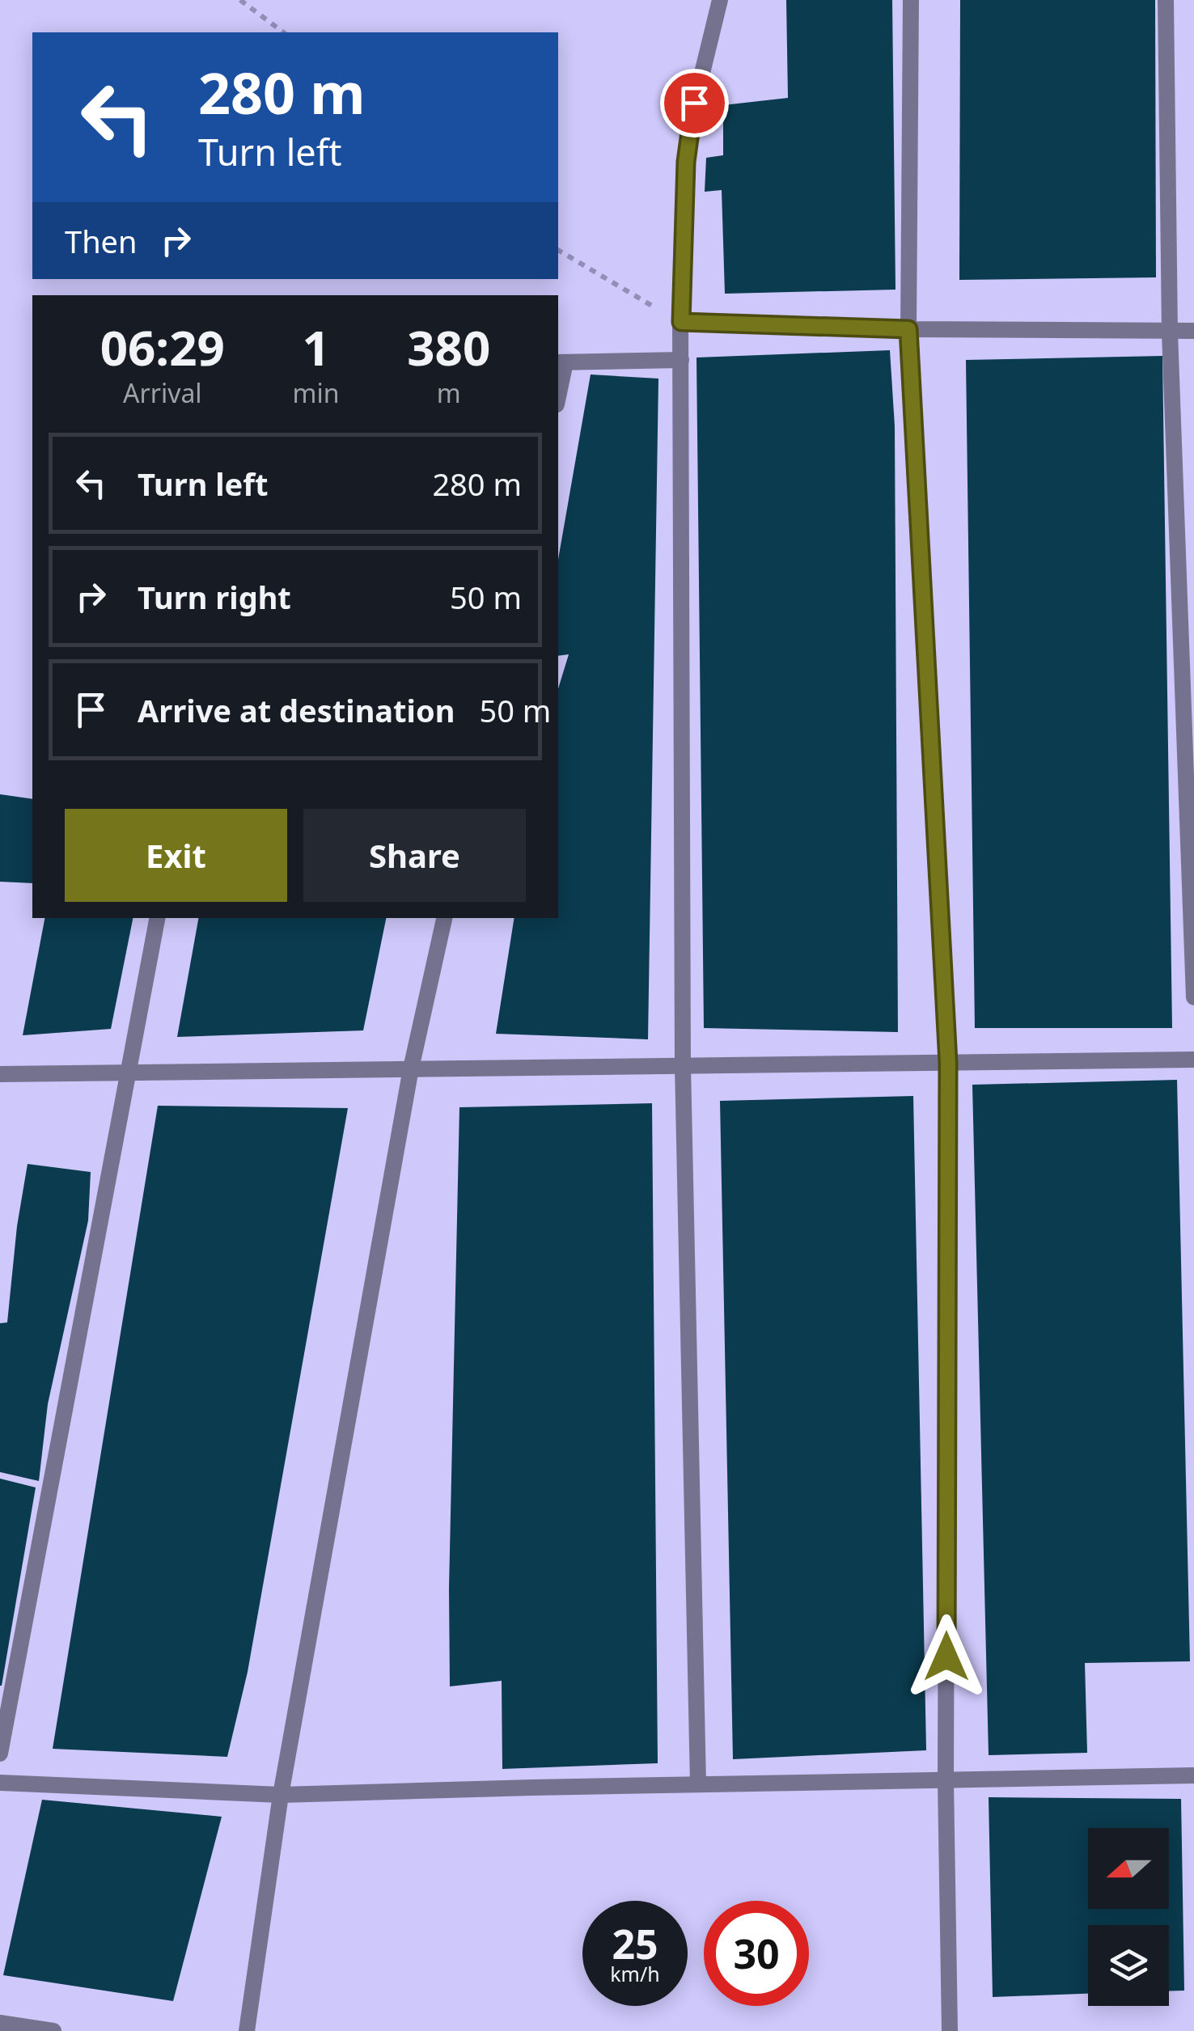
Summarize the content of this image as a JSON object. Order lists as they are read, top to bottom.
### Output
{
  "north": "left",
  "page": {
    "turn": ["280 m", "Turn left"],
    "then": "Then",
    "eta": [
      "06:29",
      "Arrival",
      "1",
      "min",
      "380",
      "m"
    ],
    "list": [
      {
        "name": "Turn left",
        "value": "280 m"
      },
      {
        "name": "Turn right",
        "value": "50 m"
      },
      {
        "name": "Arrive at destination",
        "value": "50 m"
      }
    ],
    "buttons": ["Exit", "Share"],
    "speed": "25 km/h",
    "limit": "30"
  }
}
